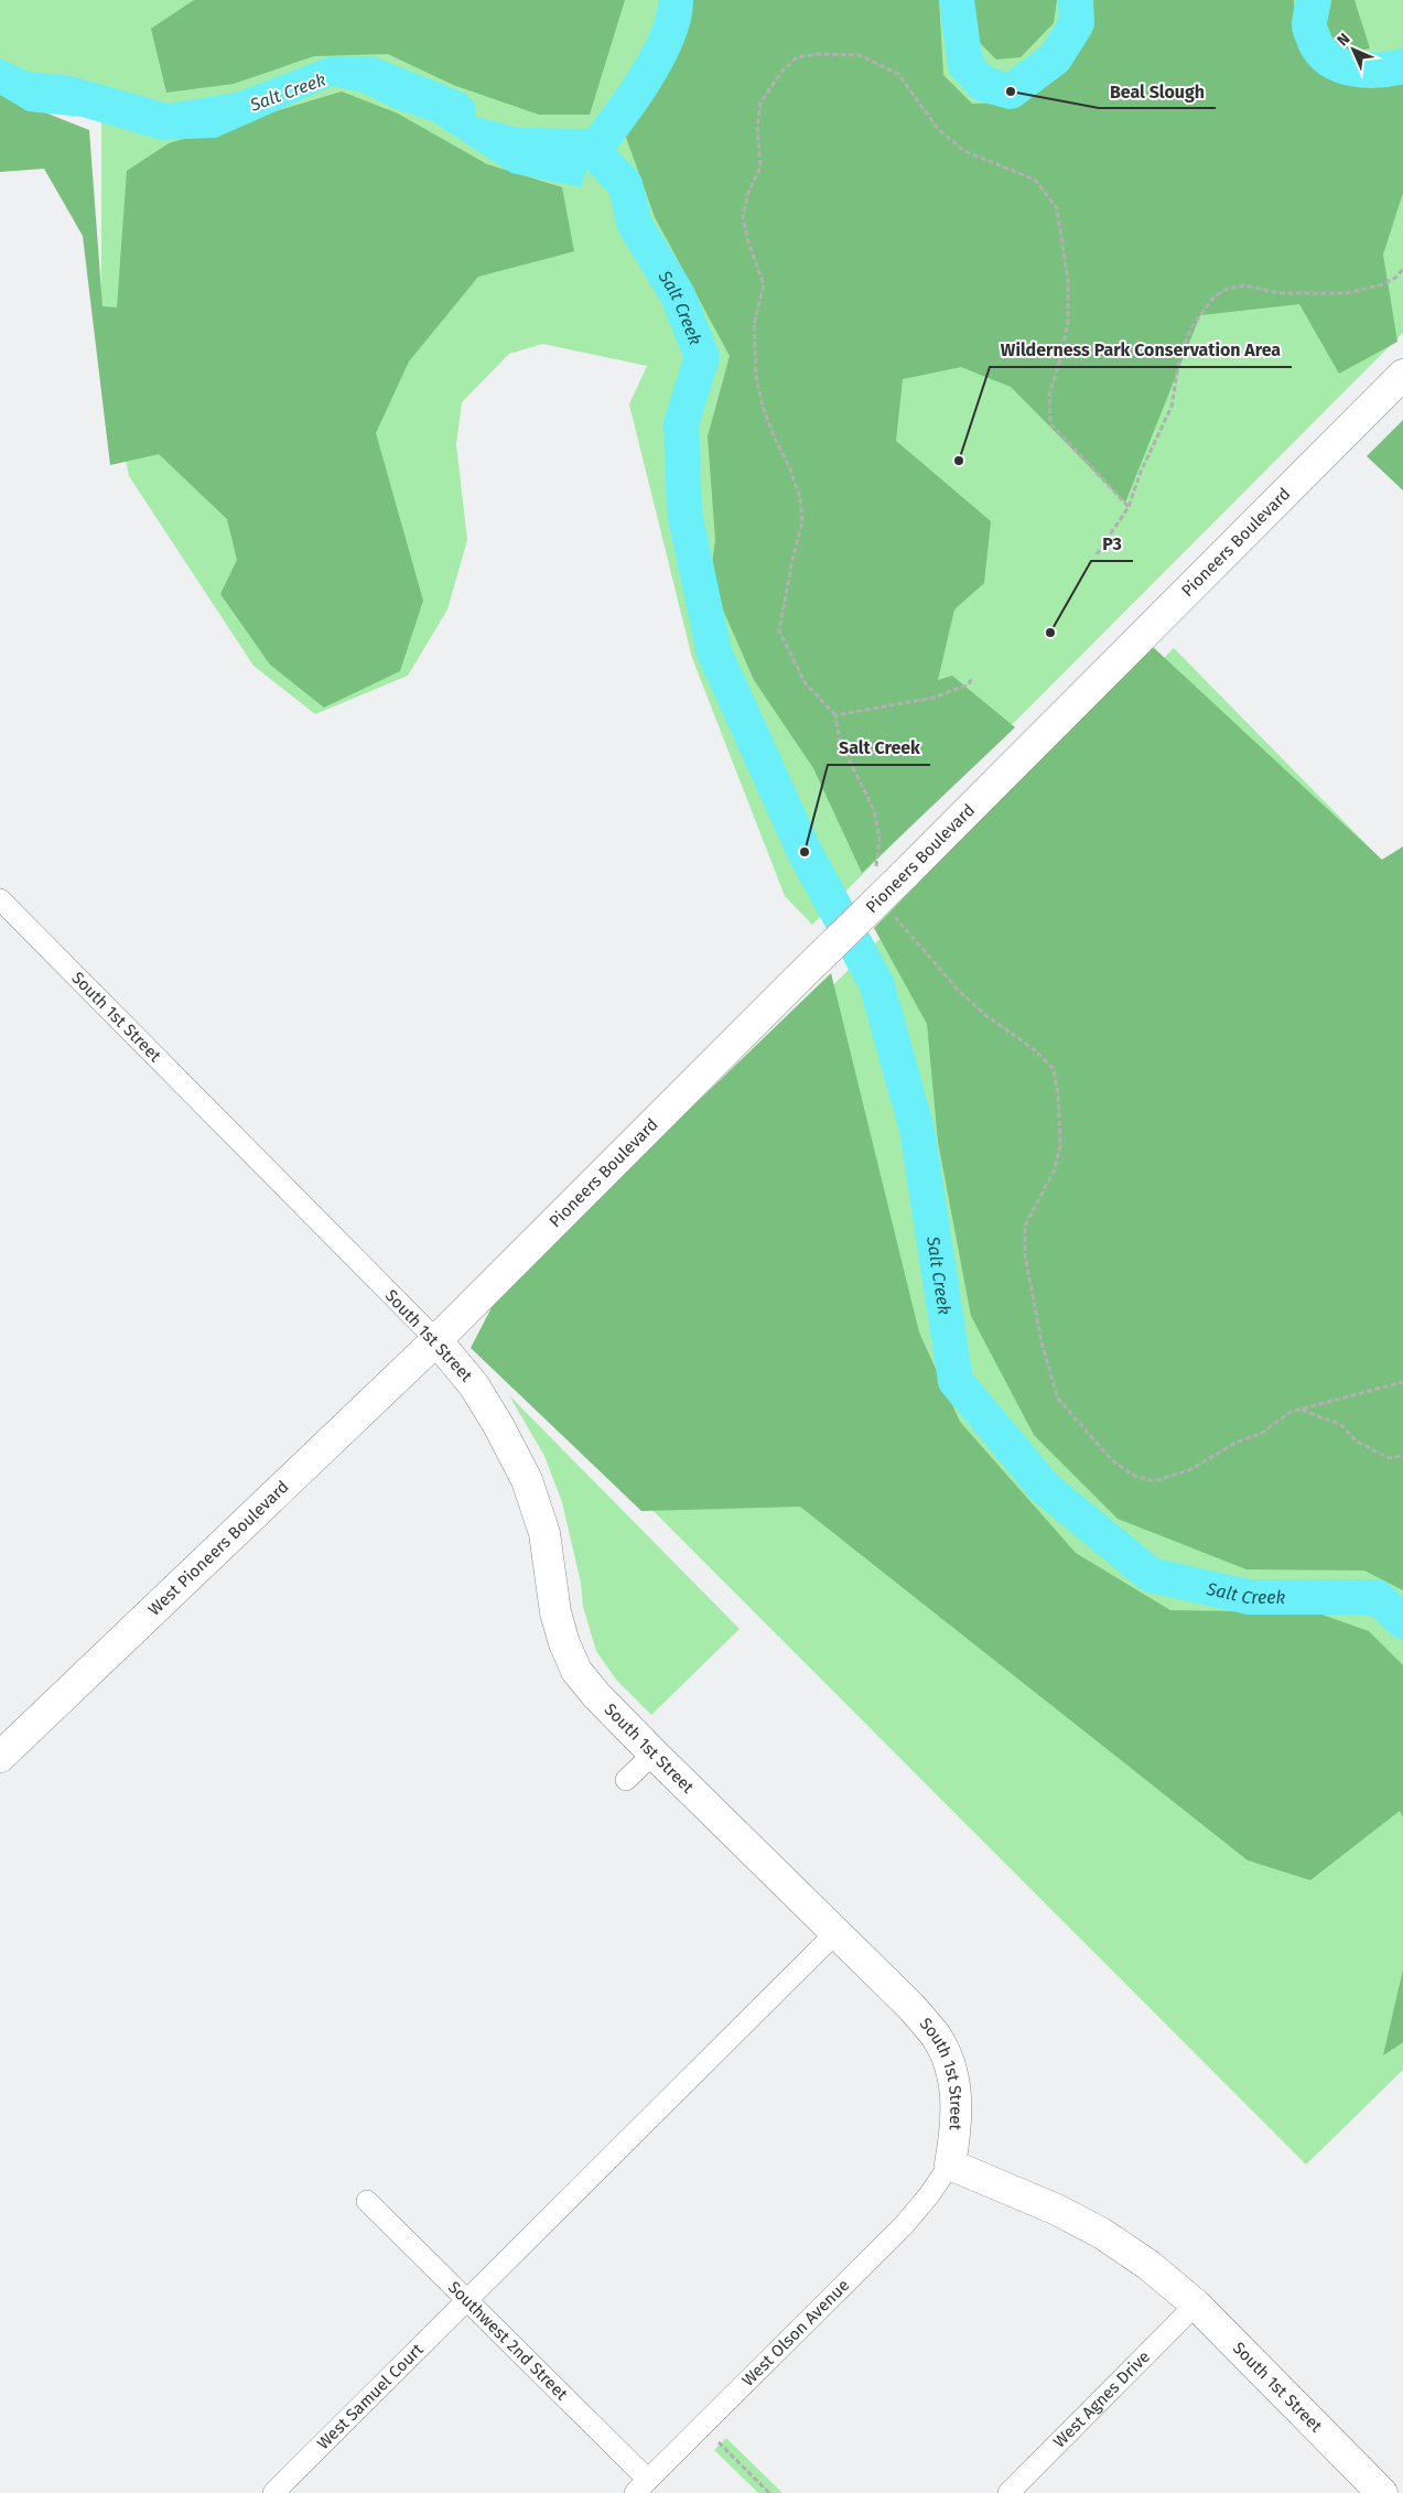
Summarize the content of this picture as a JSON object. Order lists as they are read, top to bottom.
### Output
{
  "streets": {
    "main road": ["Pioneers Boulevard", "South 1st Street", "West Pioneers Boulevard"],
    "street": [
      "West Olson Avenue",
      "Southwest 2nd Street",
      "West Samuel Court",
      "West Agnes Drive"
    ]
  },
  "crossings": [
    ["Pioneers Boulevard", "South 1st Street"],
    ["Pioneers Boulevard", "West Pioneers Boulevard"],
    ["South 1st Street", "West Pioneers Boulevard"],
    ["South 1st Street", "West Olson Avenue"],
    ["South 1st Street", "West Samuel Court"],
    ["South 1st Street", "West Agnes Drive"],
    ["West Olson Avenue", "Southwest 2nd Street"],
    ["Southwest 2nd Street", "West Samuel Court"]
  ],
  "water": ["Salt Creek"],
  "places": [
    "Beal Slough",
    "Wilderness Park Conservation Area",
    "P3",
    "Salt Creek"
  ],
  "north": "top left"
}
